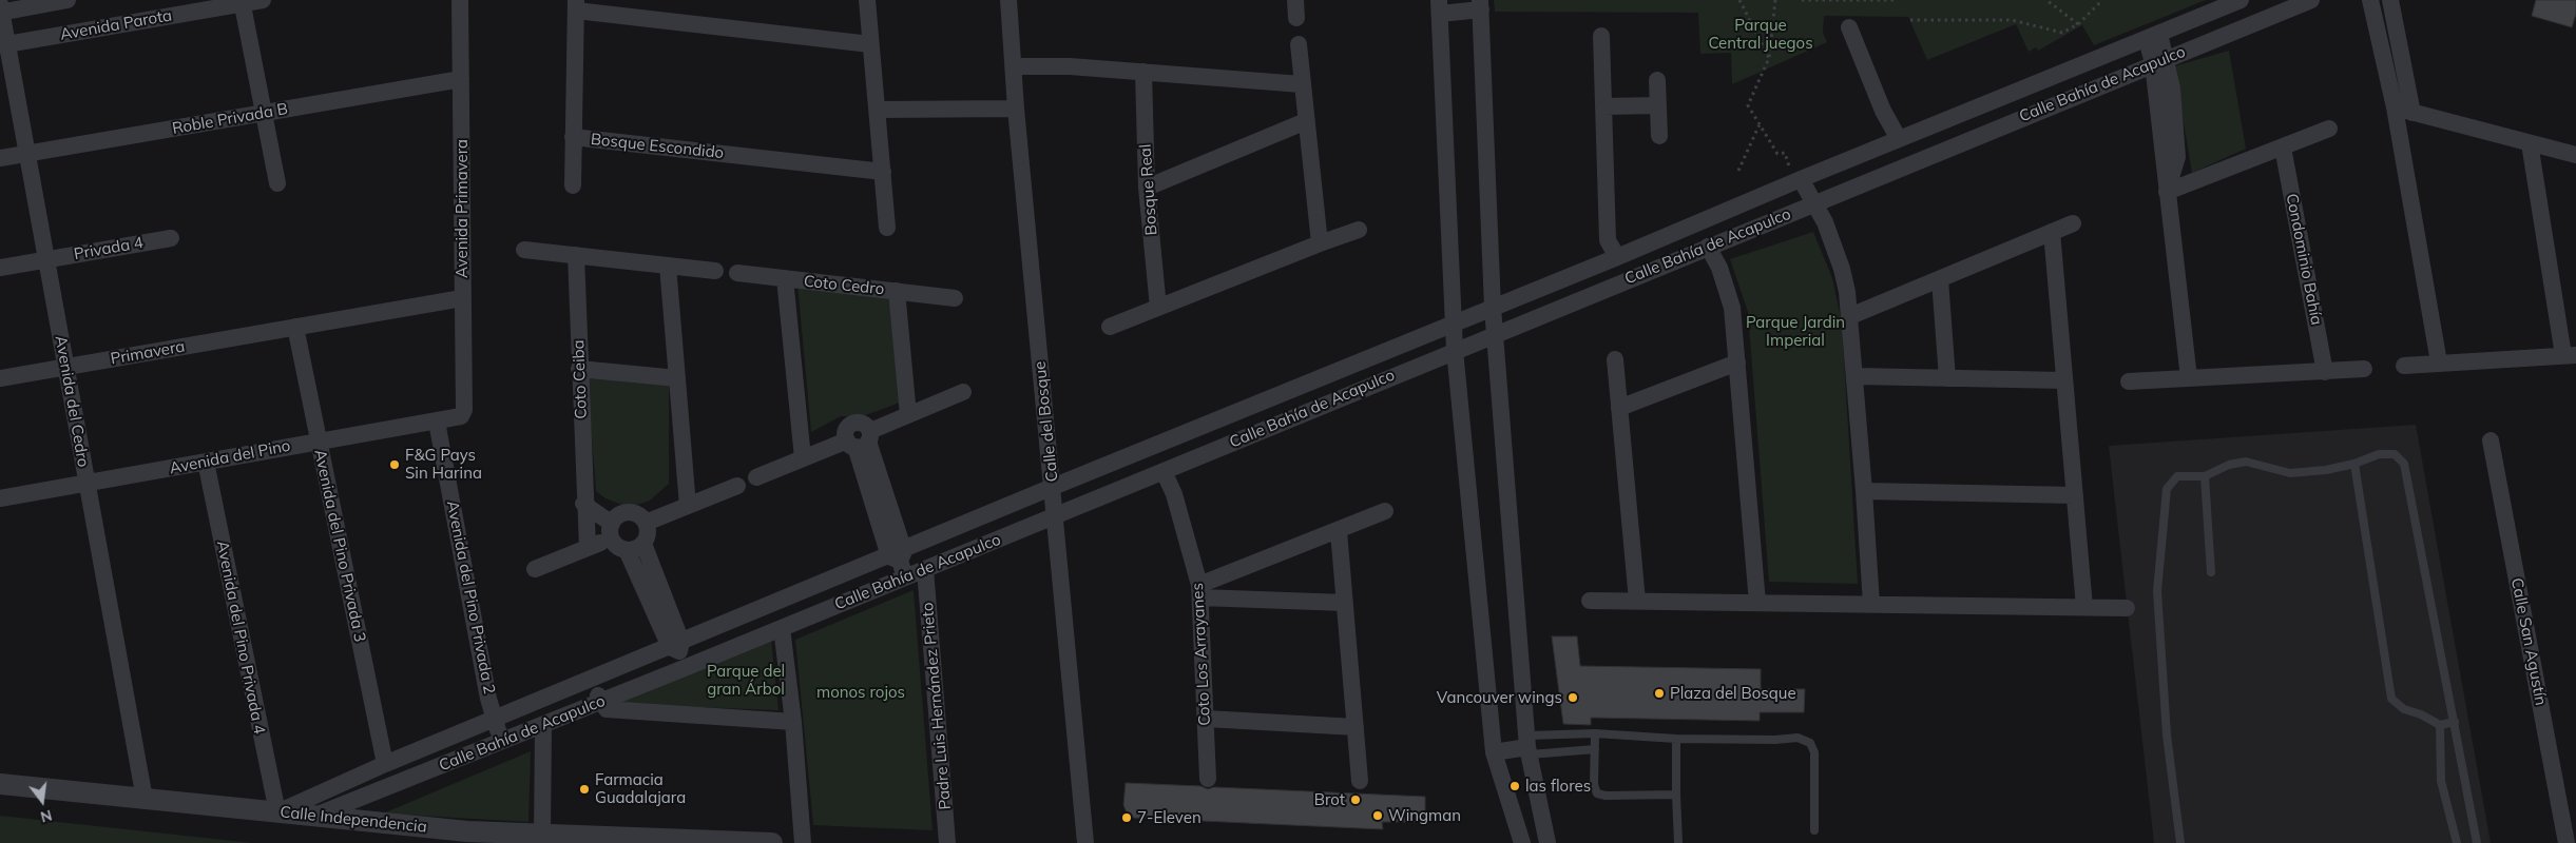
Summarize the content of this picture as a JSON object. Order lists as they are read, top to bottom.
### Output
{
  "streets": {
    "street": [
      "Avenida Parota",
      "Calle Bahía de Acapulco",
      "Roble Privada B",
      "Bosque Escondido",
      "Bosque Real",
      "Avenida Primavera",
      "Privada 4",
      "Condominio Bahía",
      "Coto Cedro",
      "Primavera",
      "Coto Ceiba",
      "Avenida del Cedro",
      "Calle del Bosque",
      "Avenida del Pino",
      "Avenida del Pino Privada 3",
      "Avenida del Pino Privada 2",
      "Avenida del Pino Privada 4",
      "Calle San Agustín",
      "Coto Los Arrayanes",
      "Padre Luis Hernández Prieto",
      "Calle Independencia"
    ]
  },
  "crossings": [
    ["Avenida Parota", "Avenida del Cedro"],
    ["Calle Bahía de Acapulco", "Calle del Bosque"],
    ["Calle Bahía de Acapulco", "Avenida del Pino Privada 3"],
    ["Calle Bahía de Acapulco", "Avenida del Pino Privada 2"],
    ["Calle Bahía de Acapulco", "Avenida del Pino Privada 4"],
    ["Calle Bahía de Acapulco", "Coto Los Arrayanes"],
    ["Calle Bahía de Acapulco", "Padre Luis Hernández Prieto"],
    ["Calle Bahía de Acapulco", "Calle Independencia"],
    ["Roble Privada B", "Avenida Primavera"],
    ["Roble Privada B", "Avenida del Cedro"],
    ["Avenida Primavera", "Primavera"],
    ["Avenida Primavera", "Avenida del Pino"],
    ["Privada 4", "Avenida del Cedro"],
    ["Primavera", "Avenida del Cedro"],
    ["Primavera", "Avenida del Pino Privada 3"],
    ["Avenida del Cedro", "Avenida del Pino"],
    ["Avenida del Cedro", "Calle Independencia"],
    ["Avenida del Pino", "Avenida del Pino Privada 3"],
    ["Avenida del Pino", "Avenida del Pino Privada 2"],
    ["Avenida del Pino", "Avenida del Pino Privada 4"],
    ["Avenida del Pino Privada 4", "Calle Independencia"]
  ],
  "parks": [
    "Parque Central juegos",
    "Parque Jardin Imperial",
    "Parque del gran Árbol",
    "monos rojos"
  ],
  "places": [
    "F&G Pays Sin Harina",
    "Plaza del Bosque",
    "Vancouver wings",
    "las flores",
    "Farmacia Guadalajara",
    "Brot",
    "Wingman",
    "7-Eleven"
  ],
  "north": "bottom"
}
